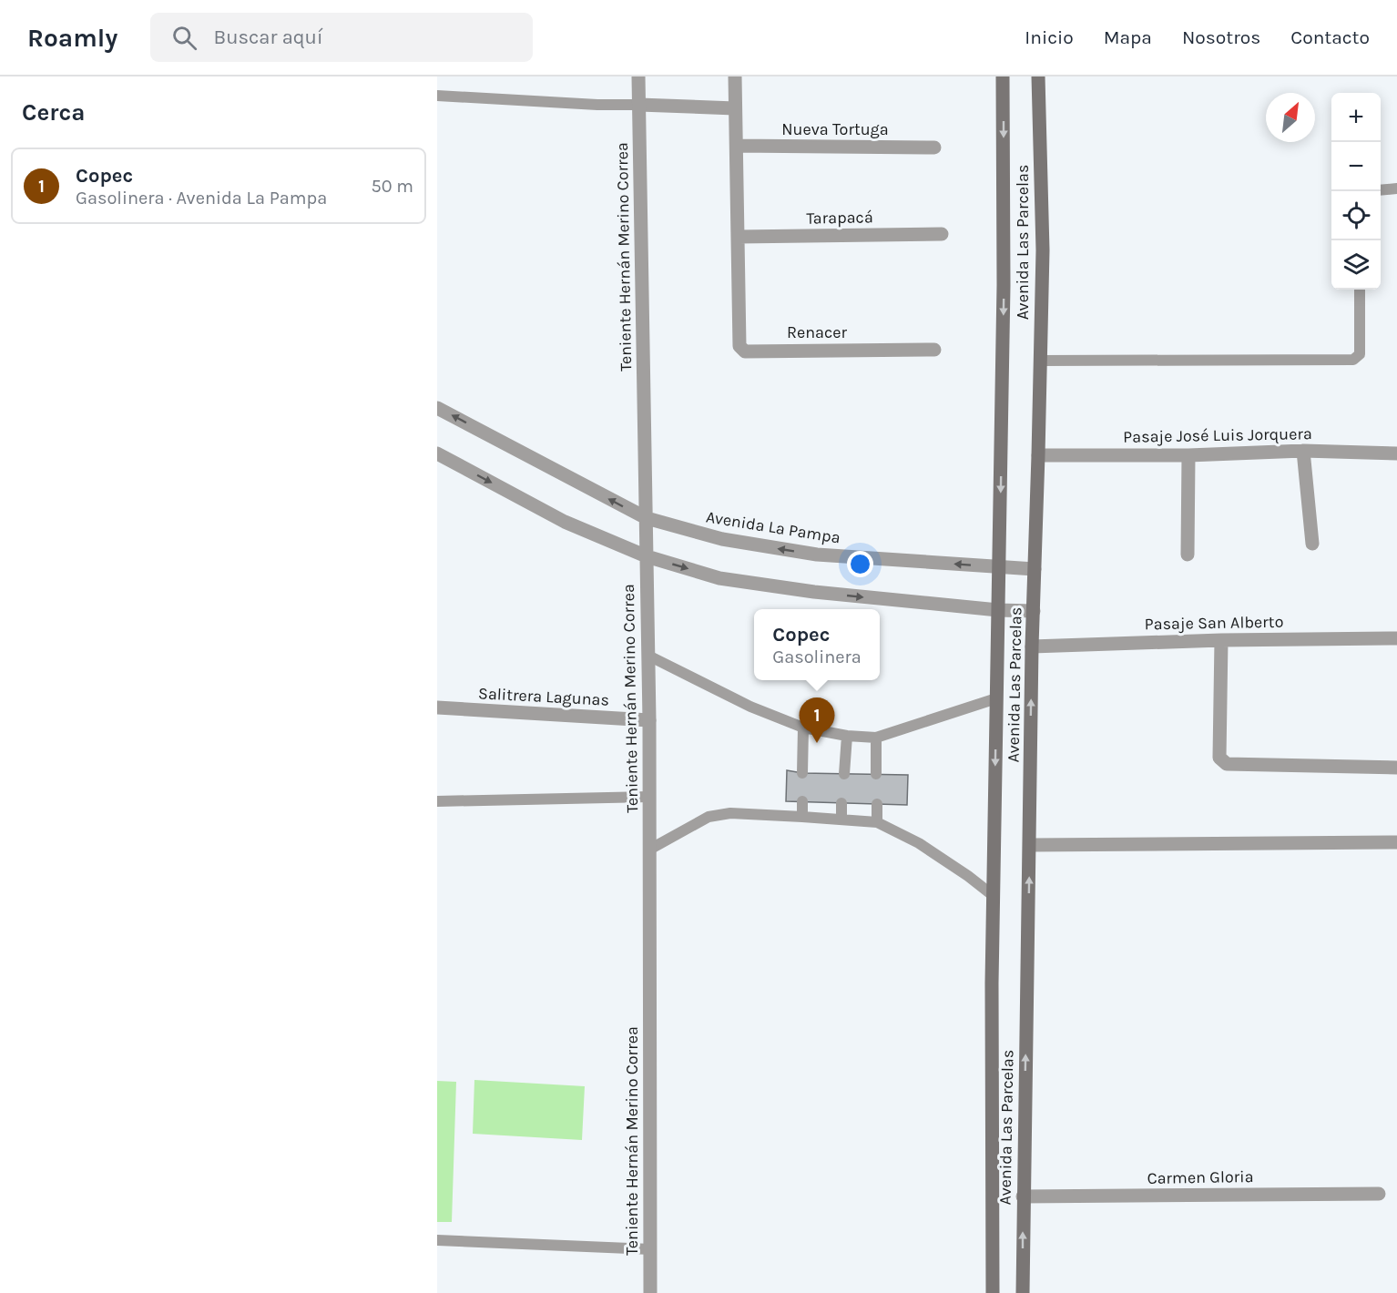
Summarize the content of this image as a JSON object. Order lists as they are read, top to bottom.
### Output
{
  "streets": {
    "main road": ["Avenida Las Parcelas"],
    "street": [
      "Nueva Tortuga",
      "Tarapacá",
      "Teniente Hernán Merino Correa",
      "Renacer",
      "Pasaje José Luis Jorquera",
      "Avenida La Pampa",
      "Pasaje San Alberto",
      "Salitrera Lagunas",
      "Carmen Gloria"
    ]
  },
  "crossings": [
    ["Tarapacá", "Renacer"],
    ["Avenida Las Parcelas", "Pasaje José Luis Jorquera"],
    ["Avenida Las Parcelas", "Avenida La Pampa"],
    ["Avenida Las Parcelas", "Pasaje San Alberto"],
    ["Avenida Las Parcelas", "Carmen Gloria"],
    ["Teniente Hernán Merino Correa", "Avenida La Pampa"],
    ["Teniente Hernán Merino Correa", "Salitrera Lagunas"]
  ],
  "north": "top right",
  "page": {
    "header": "Roamly",
    "search": "Buscar aquí",
    "nav": [
      "Inicio",
      "Mapa",
      "Nosotros",
      "Contacto"
    ],
    "heading": "Cerca",
    "map_buttons": ["+", "−"],
    "list": [
      {
        "mark": "1",
        "name": "Copec",
        "note": "Gasolinera · Avenida La Pampa",
        "value": "50 m"
      }
    ],
    "popup": ["Copec", "Gasolinera"],
    "pins": "1"
  }
}
